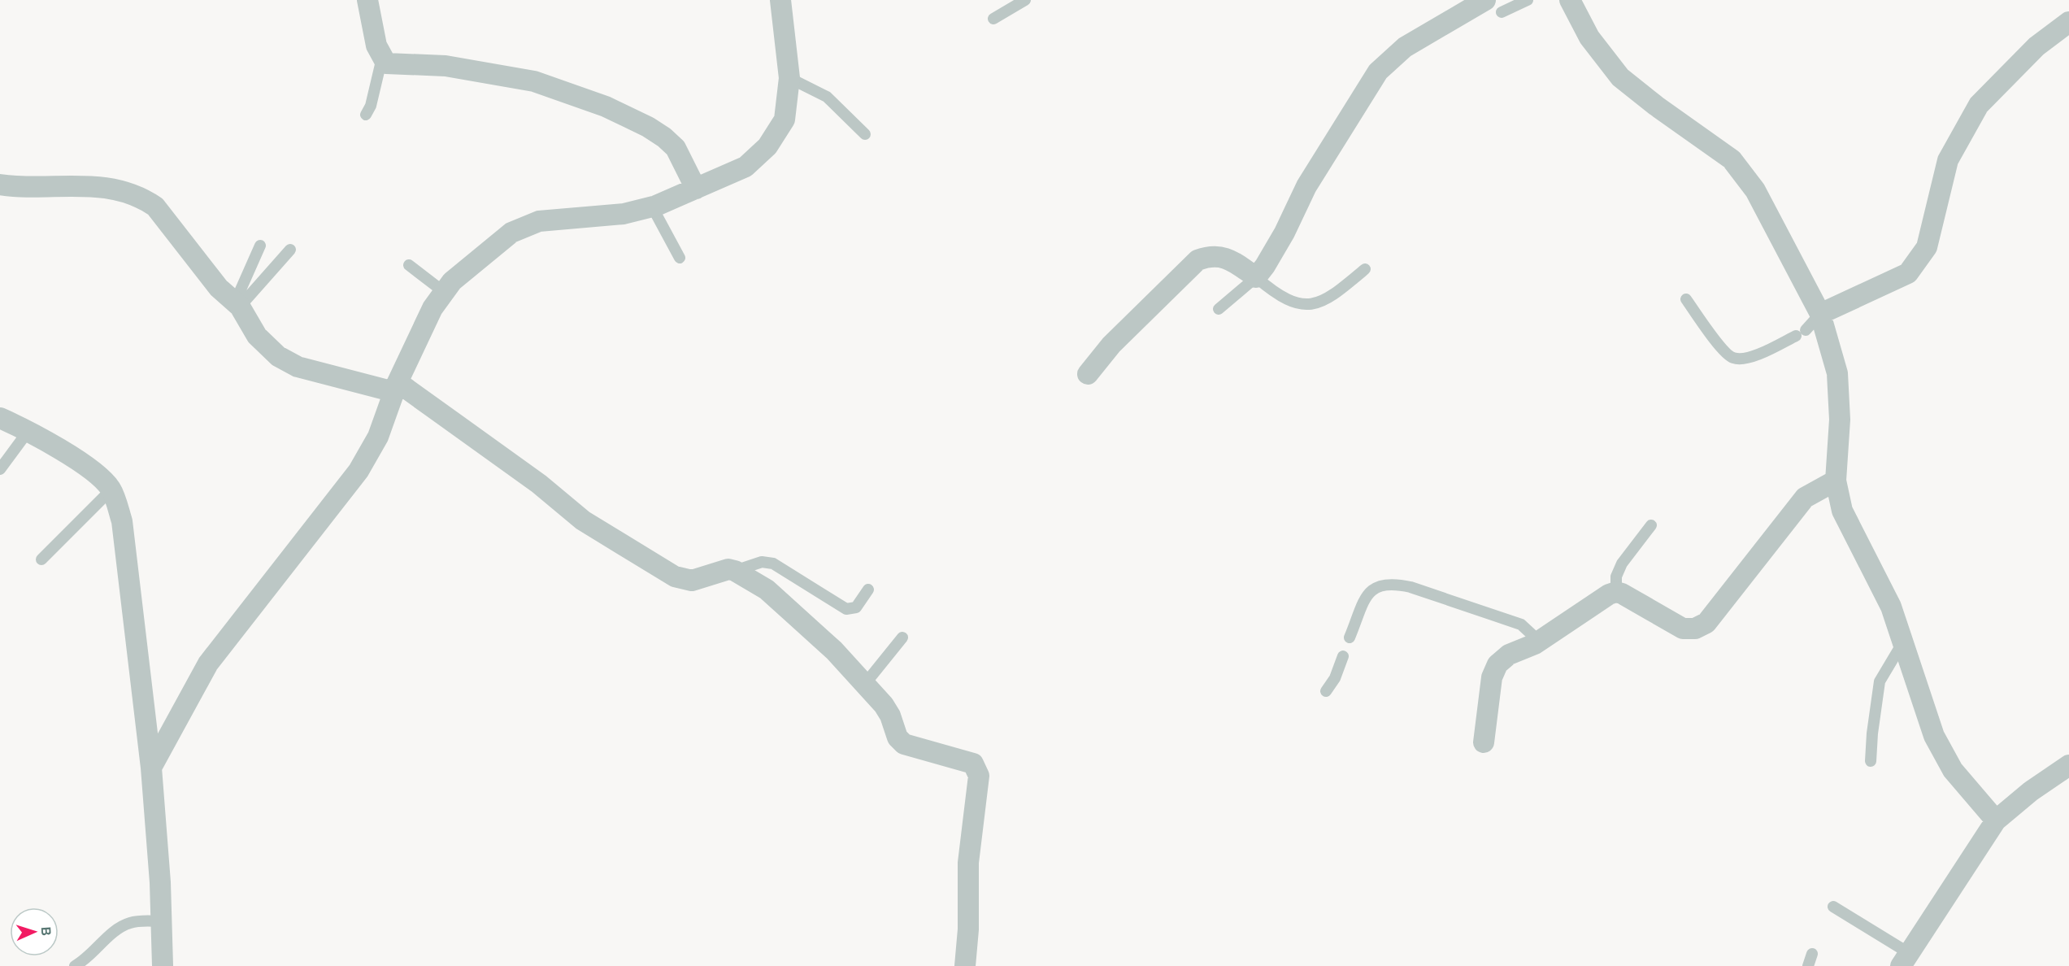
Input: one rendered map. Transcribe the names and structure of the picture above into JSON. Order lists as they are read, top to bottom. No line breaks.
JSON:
{"north":"right"}
